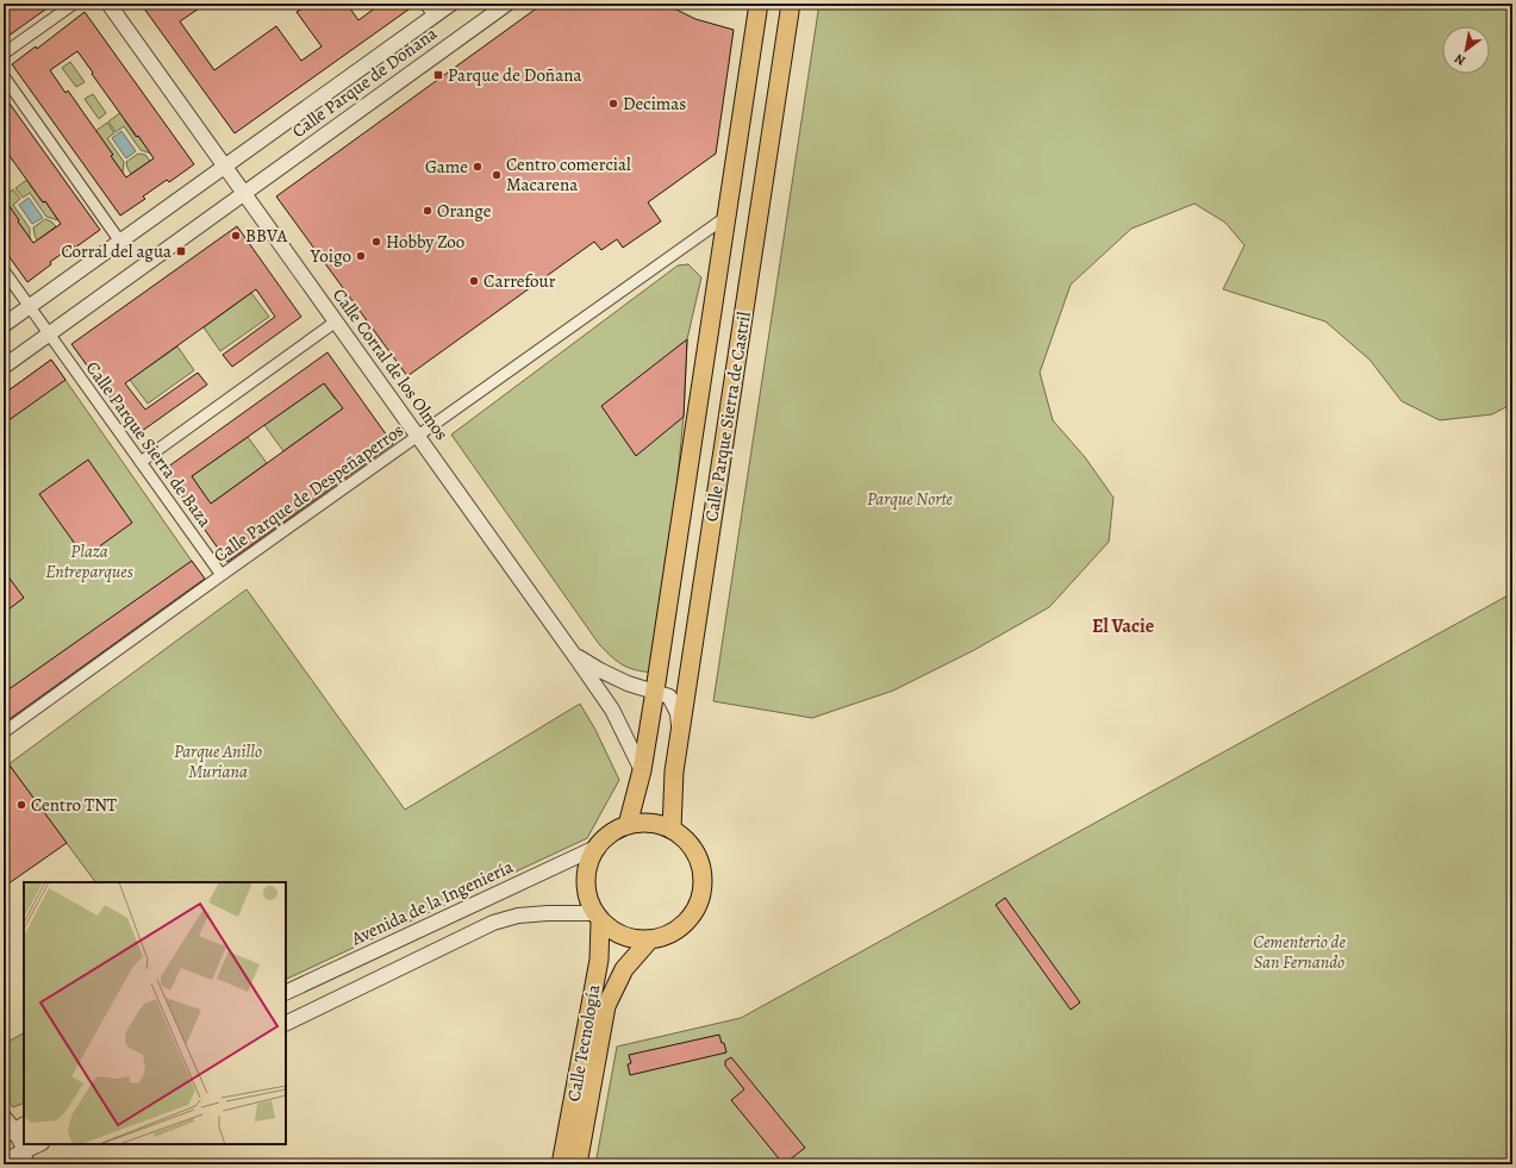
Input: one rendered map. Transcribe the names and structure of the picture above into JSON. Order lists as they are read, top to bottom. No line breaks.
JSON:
{"streets":{"main road":["Calle Parque Sierra de Castril","Calle Tecnología"],"street":["Calle Parque de Doñana","Calle Corral de los Olmos","Calle Parque Sierra de Baza","Calle Parque de Despeñaperros","Avenida de la Ingeniería"]},"crossings":[["Calle Parque de Doñana","Calle Corral de los Olmos"],["Calle Parque de Doñana","Calle Parque Sierra de Baza"],["Calle Corral de los Olmos","Calle Parque Sierra de Castril"],["Calle Corral de los Olmos","Calle Parque de Despeñaperros"],["Calle Parque Sierra de Castril","Calle Parque de Despeñaperros"],["Calle Parque Sierra de Castril","Avenida de la Ingeniería"],["Calle Parque Sierra de Castril","Calle Tecnología"],["Calle Parque Sierra de Baza","Calle Parque de Despeñaperros"],["Avenida de la Ingeniería","Calle Tecnología"]],"districts":["El Vacie"],"parks":["Parque Norte","Plaza Entreparques","Parque Anillo Muriana","Cementerio de San Fernando"],"places":{"transit":["Parque de Doñana","Corral del agua"],"other":["Decimas","Game","Centro comercial Macarena","Orange","BBVA","Hobby Zoo","Yoigo","Carrefour","Centro TNT"]},"north":"bottom left"}
